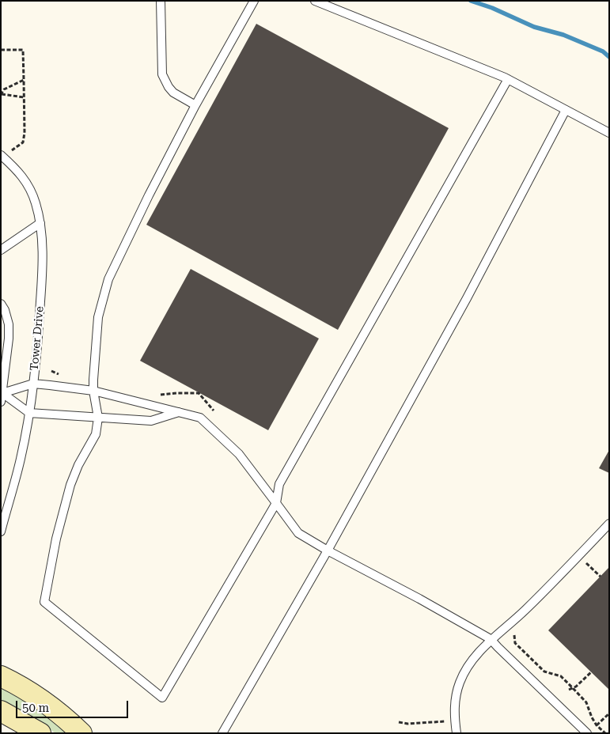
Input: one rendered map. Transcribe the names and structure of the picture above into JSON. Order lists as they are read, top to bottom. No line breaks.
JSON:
{"streets":{"lane":["Tower Drive"]},"scale_bar":"50 m"}
